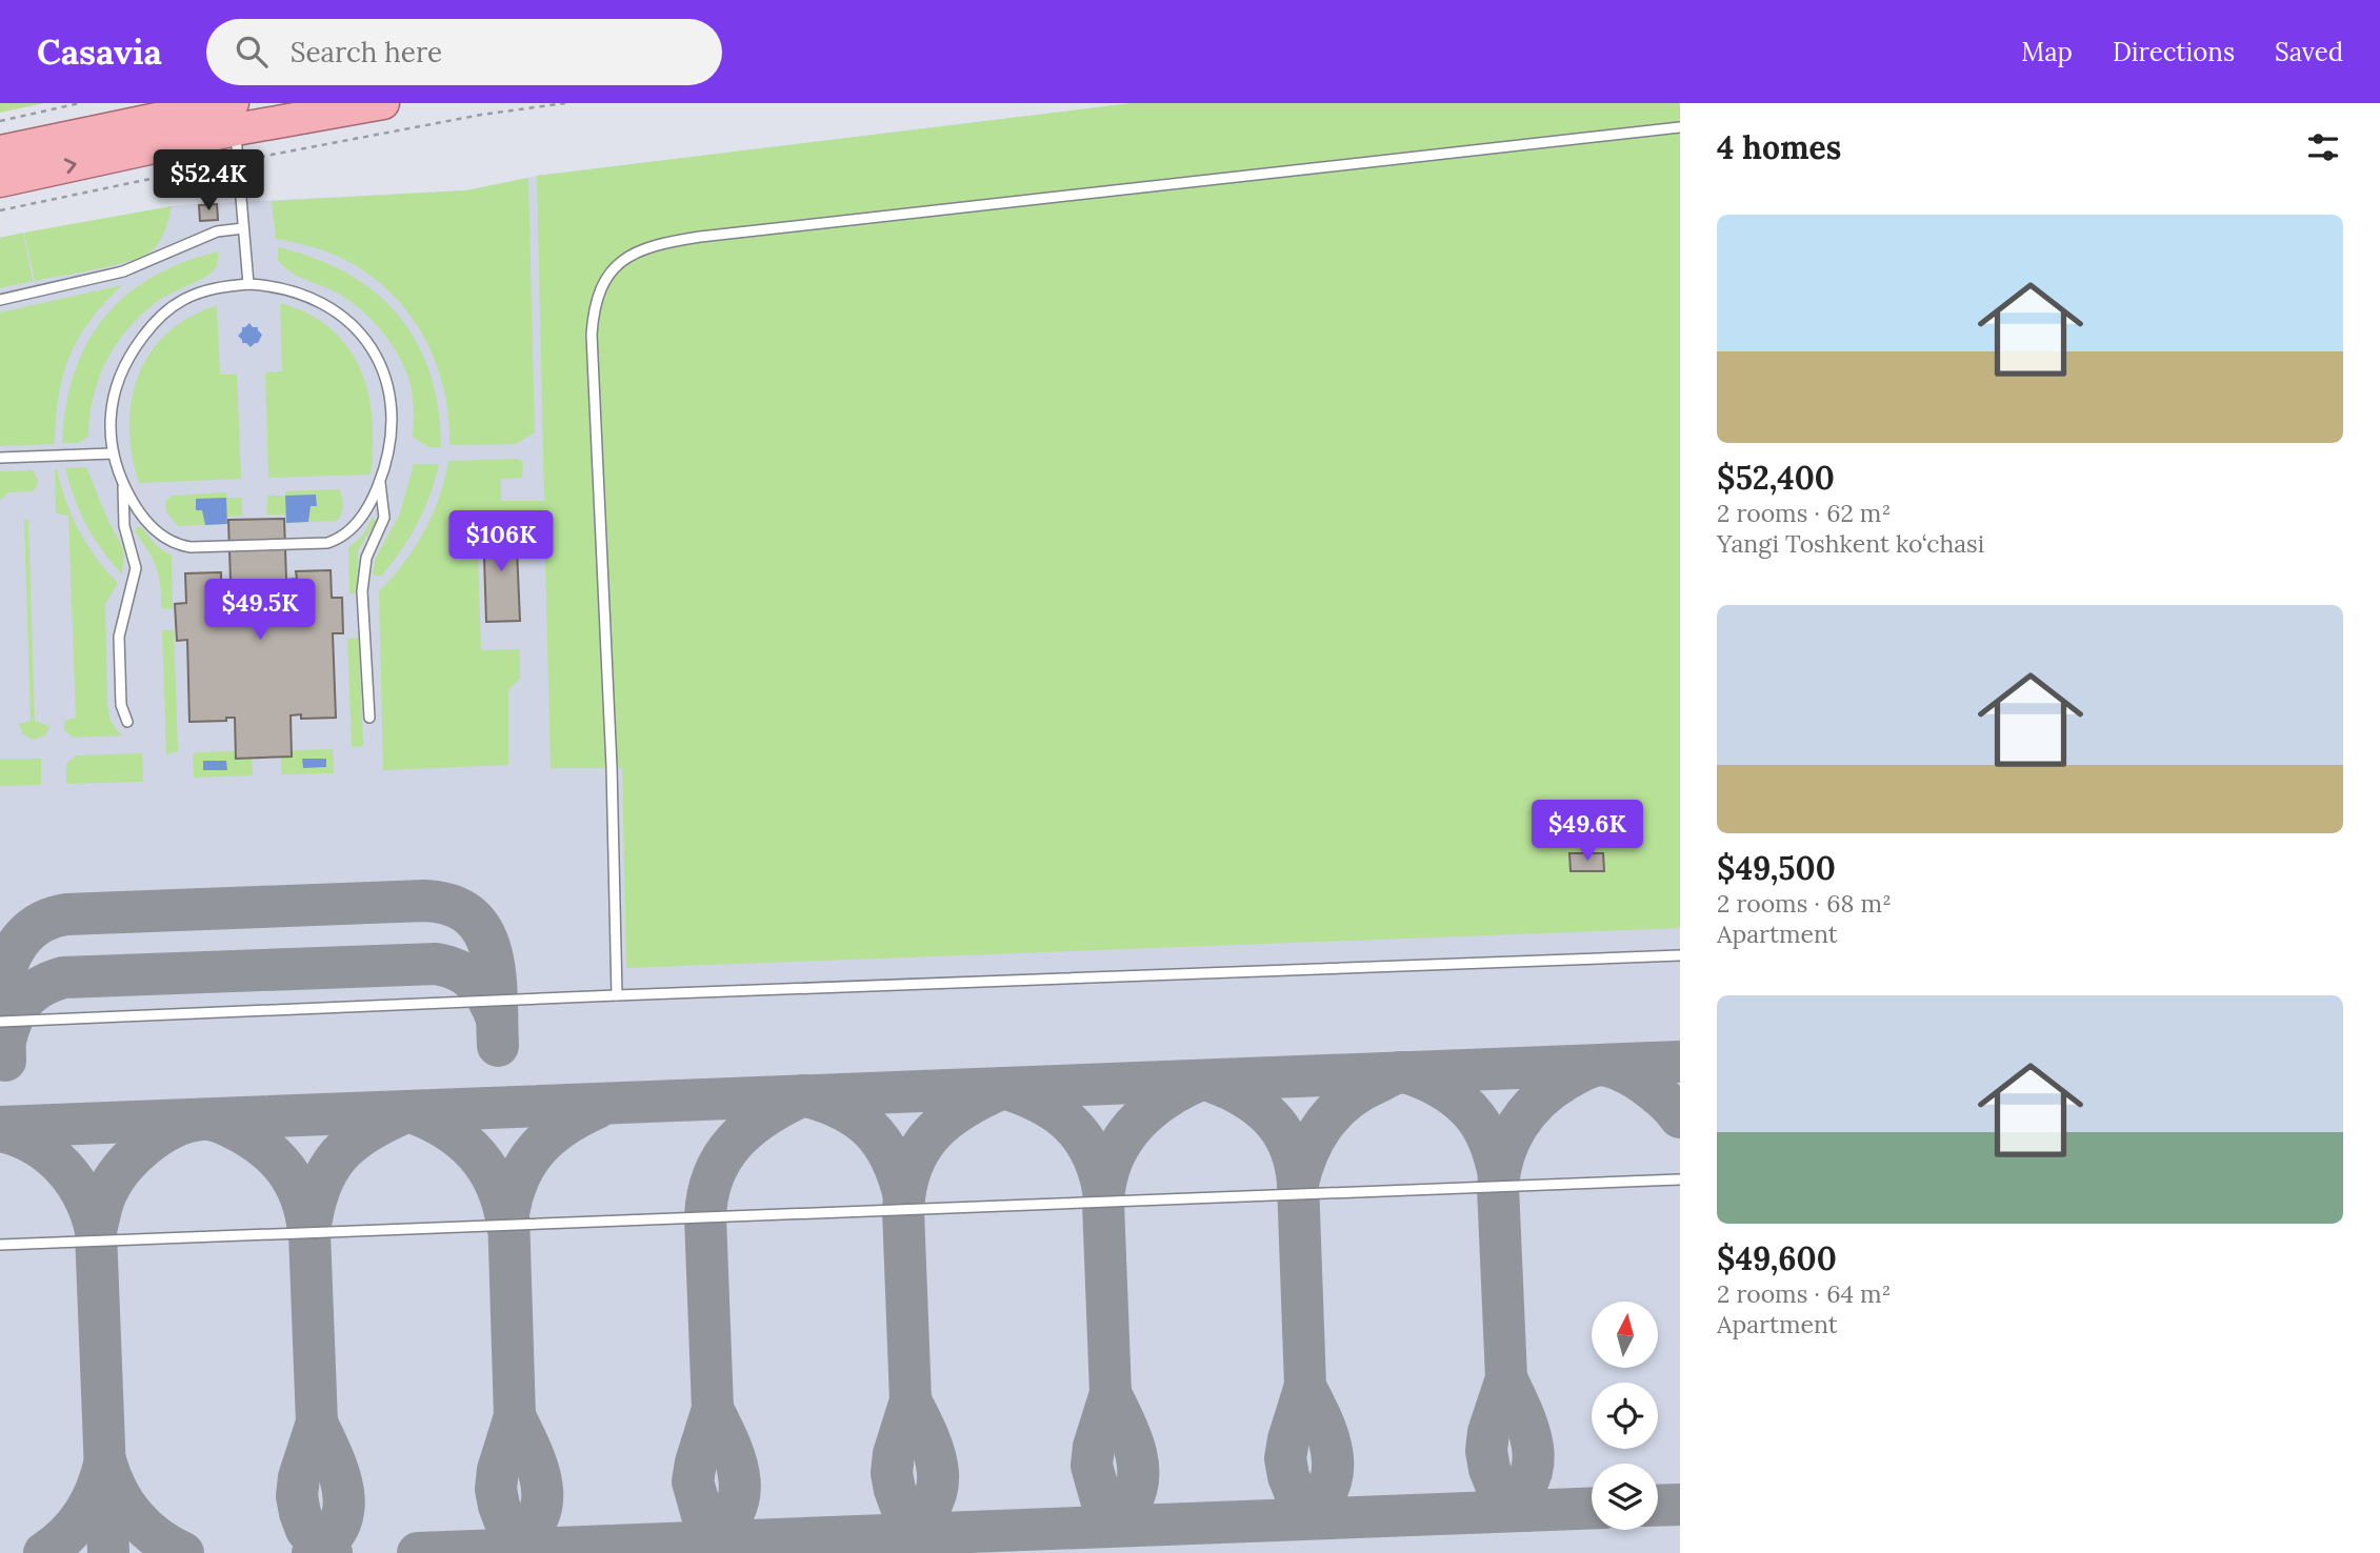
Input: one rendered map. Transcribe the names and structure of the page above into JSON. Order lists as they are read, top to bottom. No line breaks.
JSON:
{"north":"top","page":{"header":"Casavia","search":"Search here","nav":["Map","Directions","Saved"],"heading":"4 homes","price":["$52.4K","$106K","$49.5K","$49.6K"],"list":[{"name":"$52,400","note":"2 rooms · 62 m² · Yangi Toshkent ko‘chasi"},{"name":"$49,500","note":"2 rooms · 68 m² · Apartment"},{"name":"$49,600","note":"2 rooms · 64 m² · Apartment"}]}}
